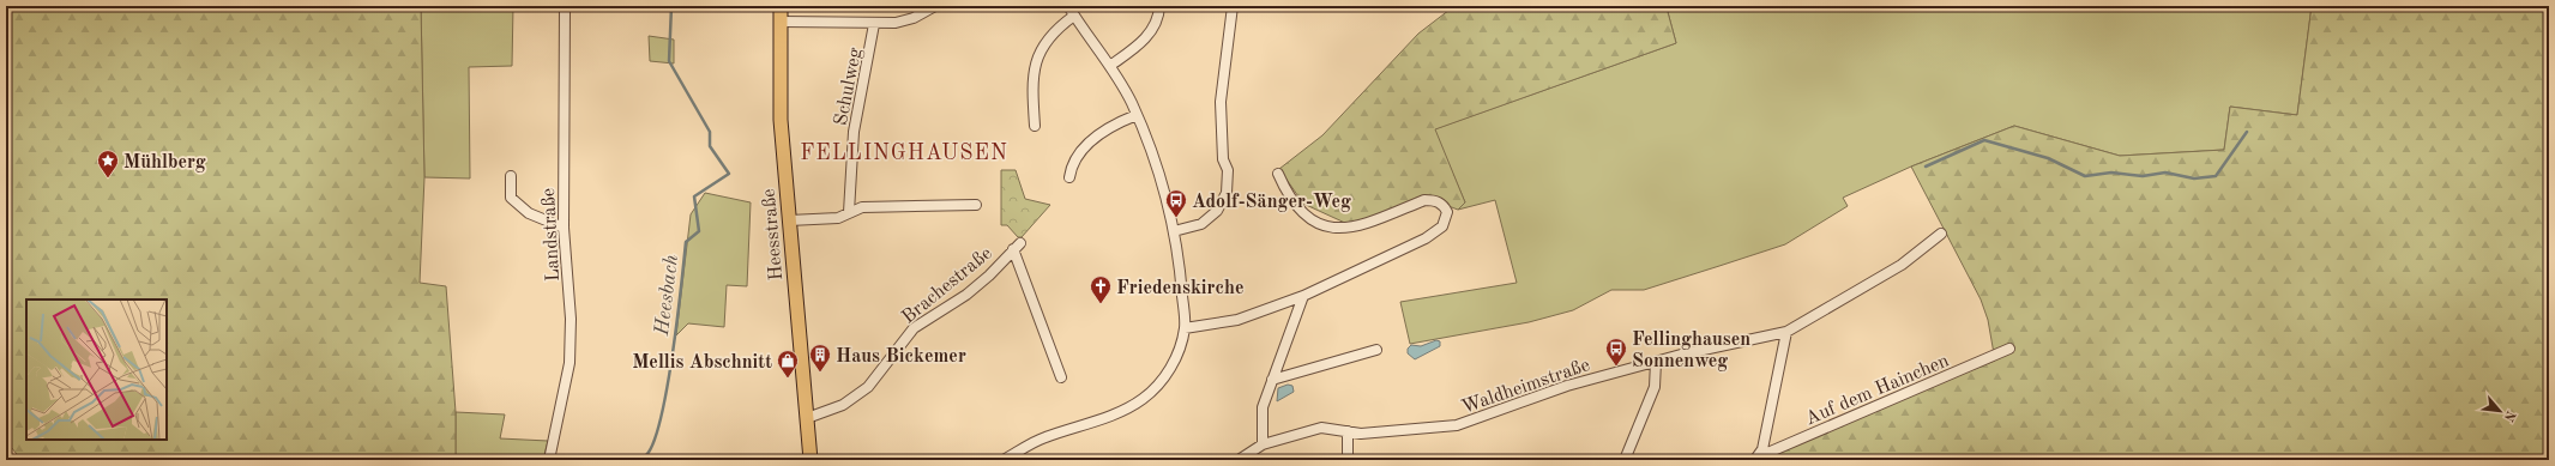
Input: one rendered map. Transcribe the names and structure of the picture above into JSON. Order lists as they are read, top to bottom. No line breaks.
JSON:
{"streets":{"main road":["Heesstraße"],"street":["Schulweg","Landstraße","Brachestraße","Waldheimstraße","Auf dem Hainchen"]},"crossings":[["Heesstraße","Brachestraße"]],"districts":["FELLINGHAUSEN"],"water":["Heesbach"],"places":{"place":["Mühlberg"],"bus stop":["Adolf-Sänger-Weg","Fellinghausen Sonnenweg"],"church":["Friedenskirche"],"building":["Haus Bickemer"],"shop":["Mellis Abschnitt"]},"north":"bottom right"}
